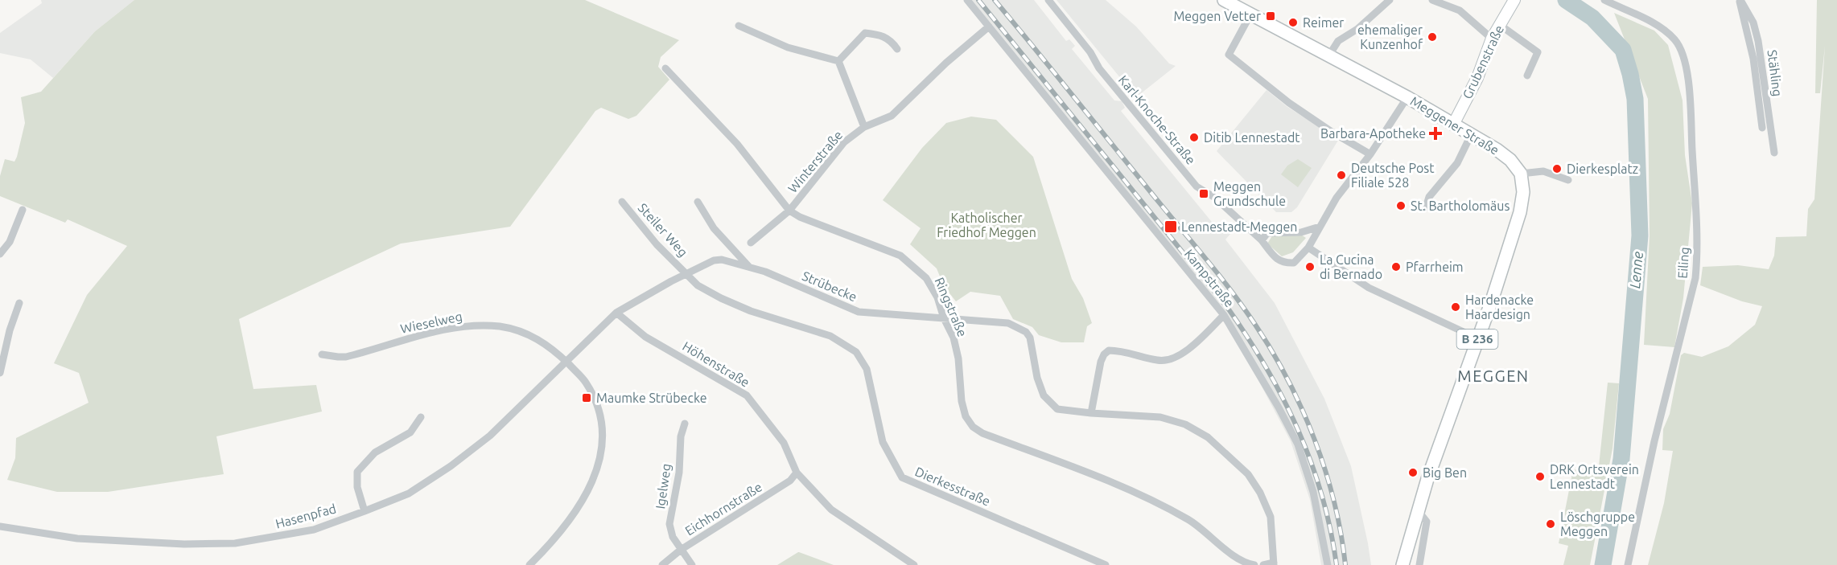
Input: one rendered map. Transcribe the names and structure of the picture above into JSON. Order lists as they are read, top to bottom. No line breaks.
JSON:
{"streets":{"main road":["Grubenstraße","Meggener Straße","B 236"],"street":["Stähling","Karl-Knoche-Straße","Winterstraße","Steiler Weg","Eiling","Kampstraße","Strübecke","Ringstraße","Wieselweg","Höhenstraße","Igelweg","Dierkesstraße","Eichhornstraße","Hasenpfad"]},"crossings":[["Grubenstraße","Meggener Straße"],["Meggener Straße","B 236"],["Winterstraße","Kampstraße"],["Winterstraße","Ringstraße"],["Steiler Weg","Strübecke"],["Steiler Weg","Dierkesstraße"],["Strübecke","Ringstraße"],["Strübecke","Wieselweg"],["Strübecke","Höhenstraße"],["Strübecke","Dierkesstraße"],["Strübecke","Hasenpfad"],["Wieselweg","Hasenpfad"],["Höhenstraße","Eichhornstraße"],["Igelweg","Eichhornstraße"]],"districts":["MEGGEN"],"water":["Lenne"],"parks":["Katholischer Friedhof Meggen"],"places":{"transit":["Meggen Vetter","Meggen Grundschule","Lennestadt-Meggen","Maumke Strübecke"],"other":["Reimer","ehemaliger Kunzenhof","Ditib Lennestadt","Dierkesplatz","Deutsche Post Filiale 528","St. Bartholomäus","La Cucina di Bernado","Pfarrheim","Hardenacke Haardesign","Big Ben","DRK Ortsverein Lennestadt","Löschgruppe Meggen"],"health":["Barbara-Apotheke"]}}
